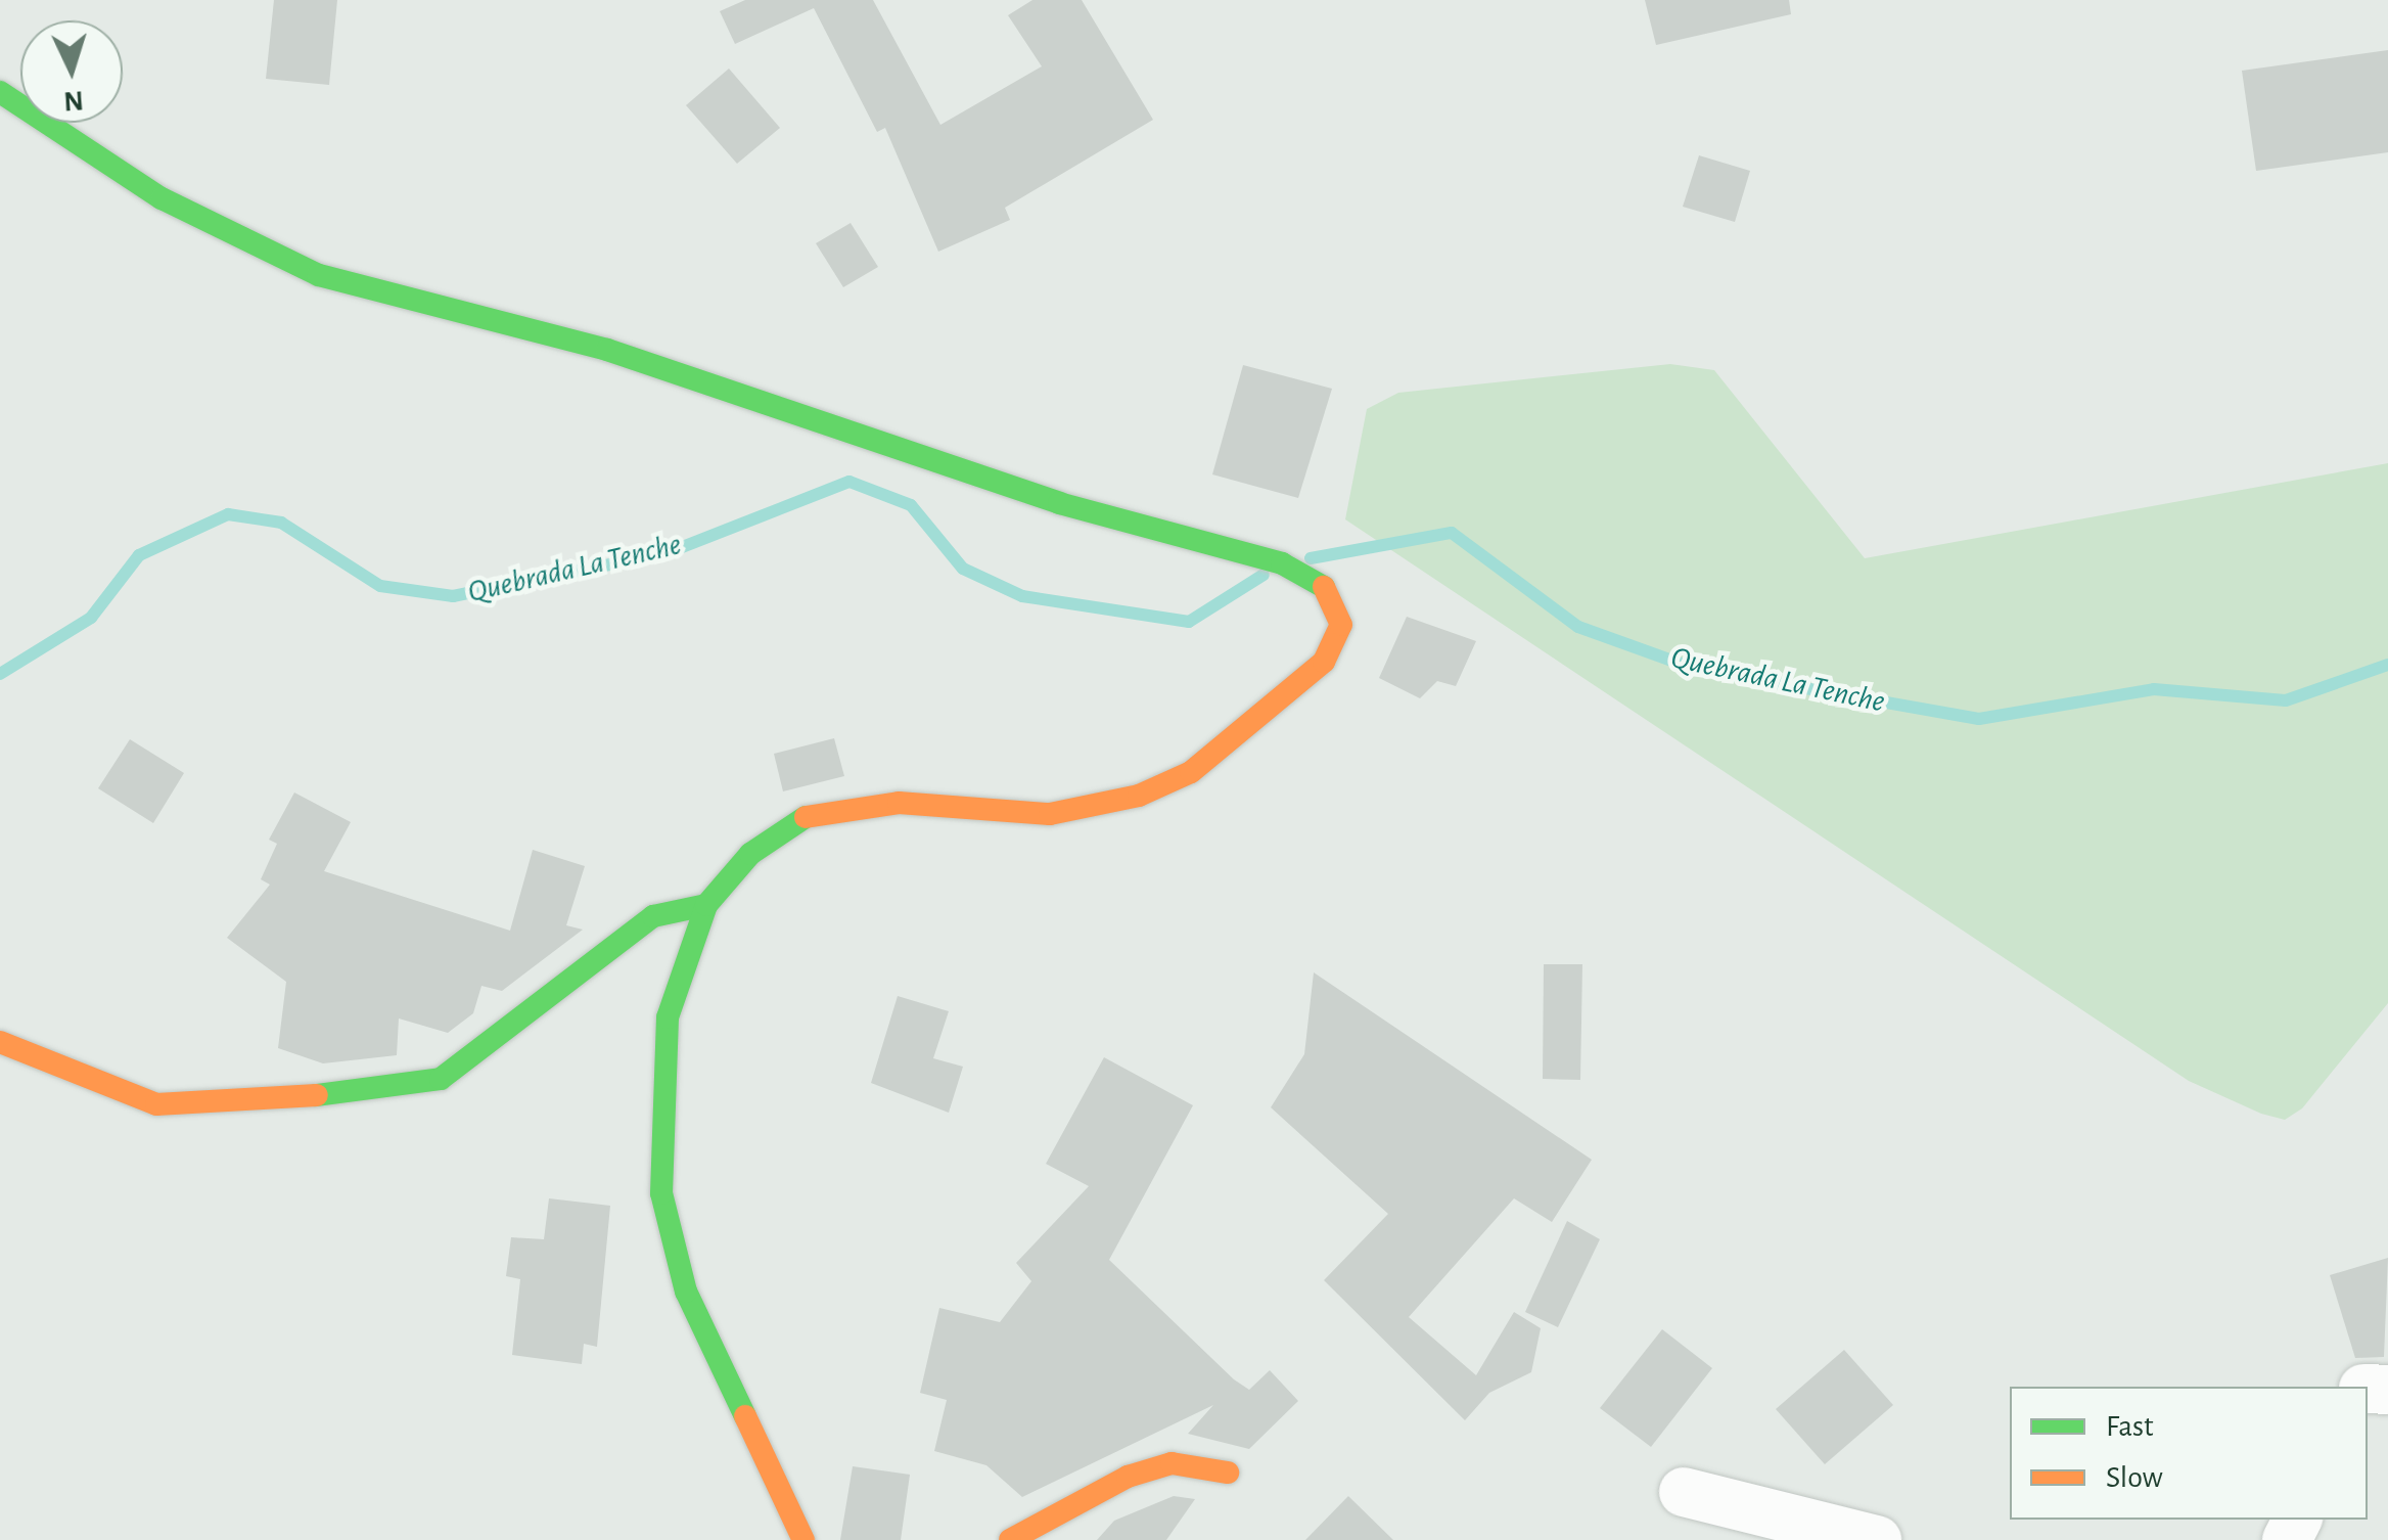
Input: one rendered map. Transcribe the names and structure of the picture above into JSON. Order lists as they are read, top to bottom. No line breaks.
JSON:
{"water":["Quebrada La Tenche"],"legend":["Fast","Slow"],"north":"bottom"}
